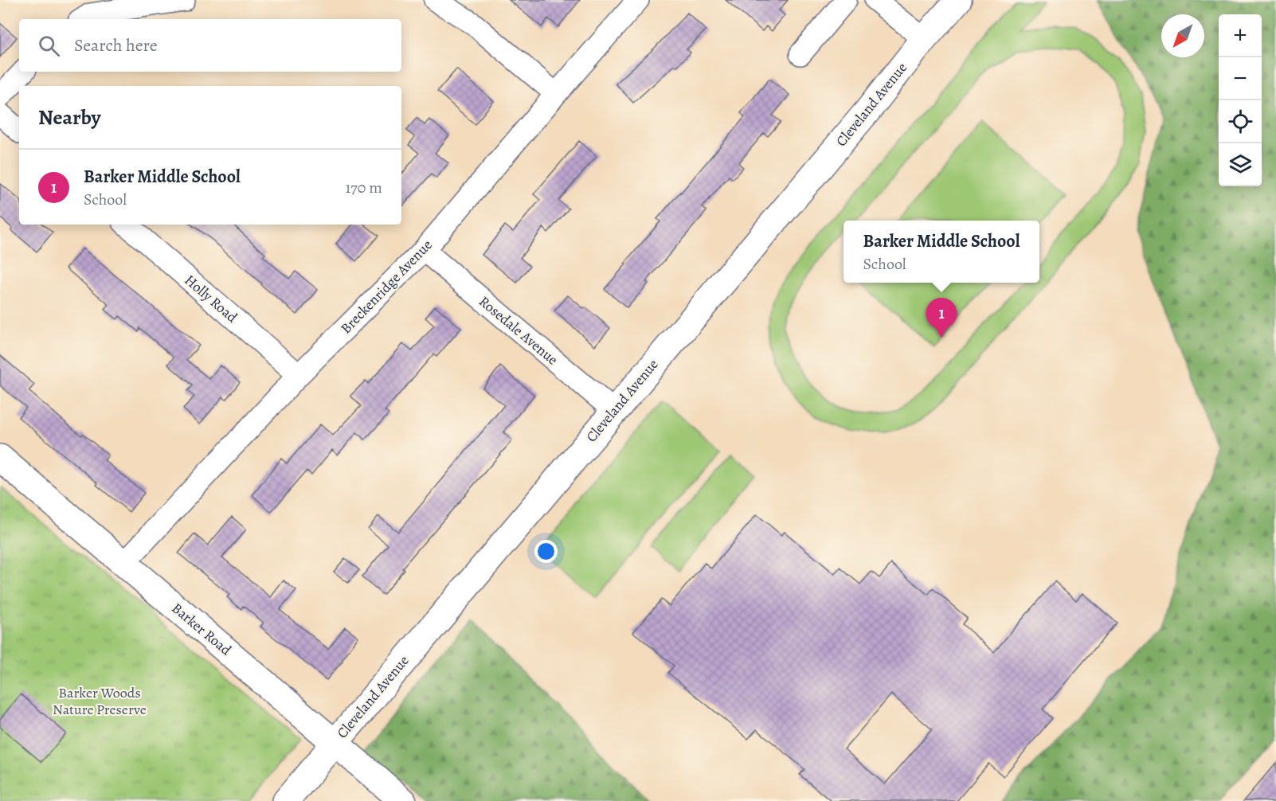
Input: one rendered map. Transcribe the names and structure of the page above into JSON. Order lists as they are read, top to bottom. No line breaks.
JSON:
{"streets":{"street":["Cleveland Avenue","Breckenridge Avenue","Holly Road","Rosedale Avenue","Barker Road"]},"crossings":[["Cleveland Avenue","Rosedale Avenue"],["Cleveland Avenue","Barker Road"],["Breckenridge Avenue","Holly Road"],["Breckenridge Avenue","Rosedale Avenue"],["Breckenridge Avenue","Barker Road"]],"parks":["Barker Woods Nature Preserve"],"north":"bottom left","page":{"map_buttons":["+","−"],"search":"Search here","heading":"Nearby","list":[{"mark":"1","name":"Barker Middle School","note":"School","value":"170 m"}],"popup":["Barker Middle School","School"],"pins":"1"}}
